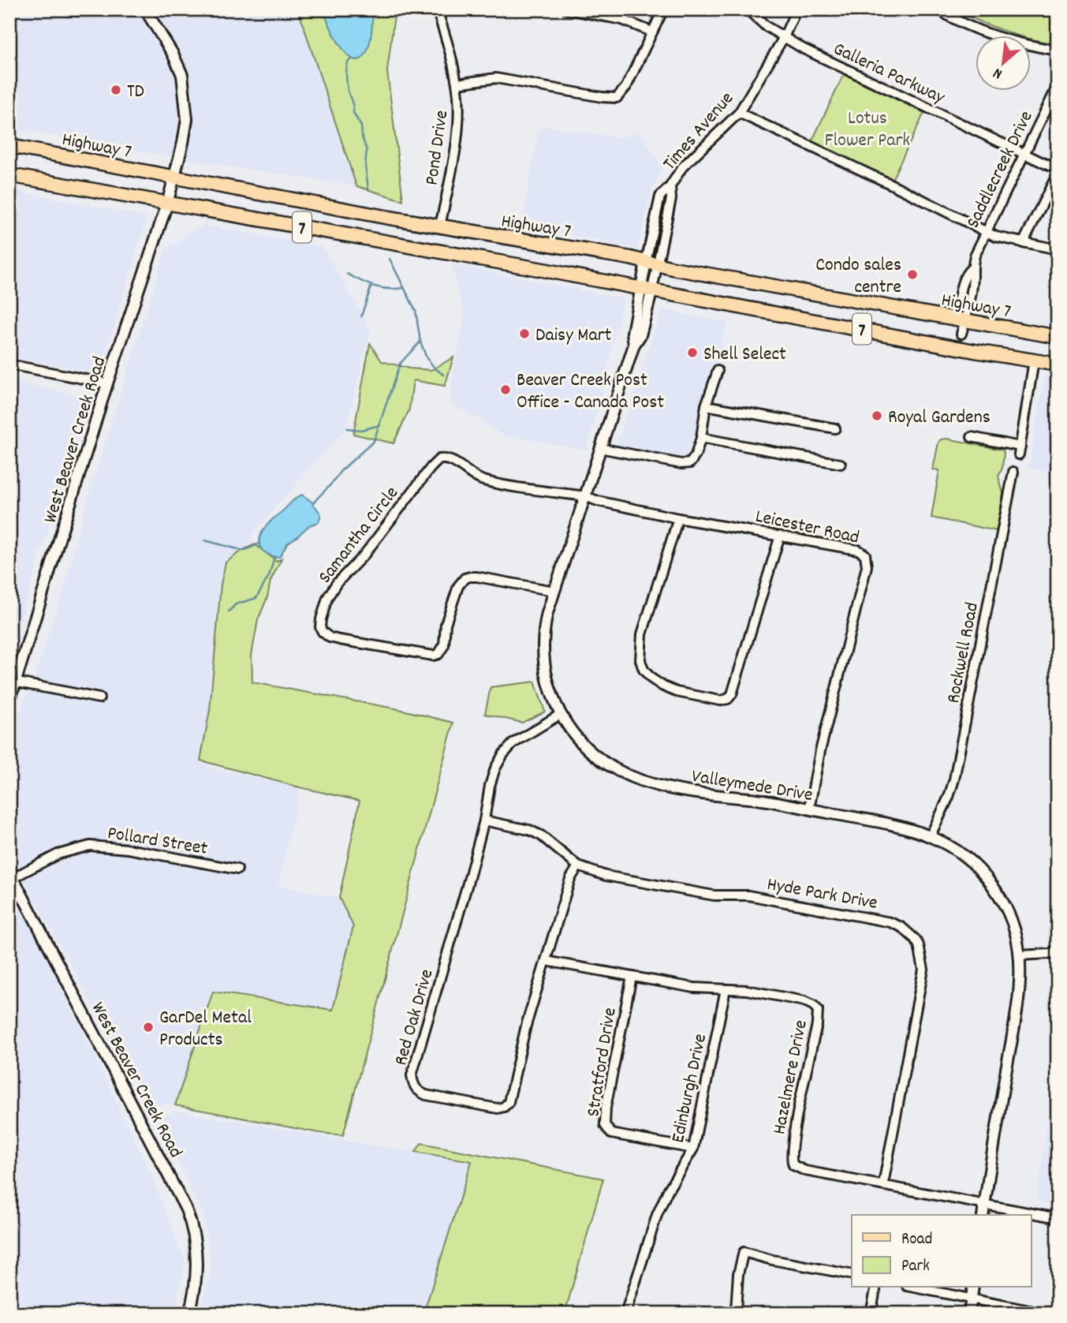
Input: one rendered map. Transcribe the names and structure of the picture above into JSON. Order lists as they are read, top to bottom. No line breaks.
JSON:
{"streets":{"main road":["Highway 7","7"],"street":["Galleria Parkway","Times Avenue","Pond Drive","Saddlecreek Drive","West Beaver Creek Road","Leicester Road","Samantha Circle","Rockwell Road","Valleymede Drive","Pollard Street","Hyde Park Drive","Red Oak Drive","Stratford Drive","Hazelmere Drive","Edinburgh Drive"]},"crossings":[["Galleria Parkway","Times Avenue"],["Galleria Parkway","Saddlecreek Drive"],["Times Avenue","Highway 7"],["Times Avenue","Valleymede Drive"],["Highway 7","Pond Drive"],["Highway 7","Saddlecreek Drive"],["Highway 7","West Beaver Creek Road"],["Highway 7","Valleymede Drive"],["7","West Beaver Creek Road"],["7","Valleymede Drive"],["West Beaver Creek Road","Pollard Street"],["Leicester Road","Samantha Circle"],["Leicester Road","Valleymede Drive"],["Samantha Circle","Valleymede Drive"],["Rockwell Road","Valleymede Drive"],["Valleymede Drive","Red Oak Drive"],["Valleymede Drive","Hazelmere Drive"],["Hyde Park Drive","Red Oak Drive"],["Hyde Park Drive","Hazelmere Drive"],["Red Oak Drive","Hazelmere Drive"],["Stratford Drive","Hazelmere Drive"],["Stratford Drive","Edinburgh Drive"],["Hazelmere Drive","Edinburgh Drive"]],"parks":["Lotus Flower Park"],"places":["TD","Condo sales centre","Daisy Mart","Shell Select","Beaver Creek Post Office - Canada Post","Royal Gardens","GarDel Metal Products"],"legend":["Road","Park"],"north":"bottom left"}
